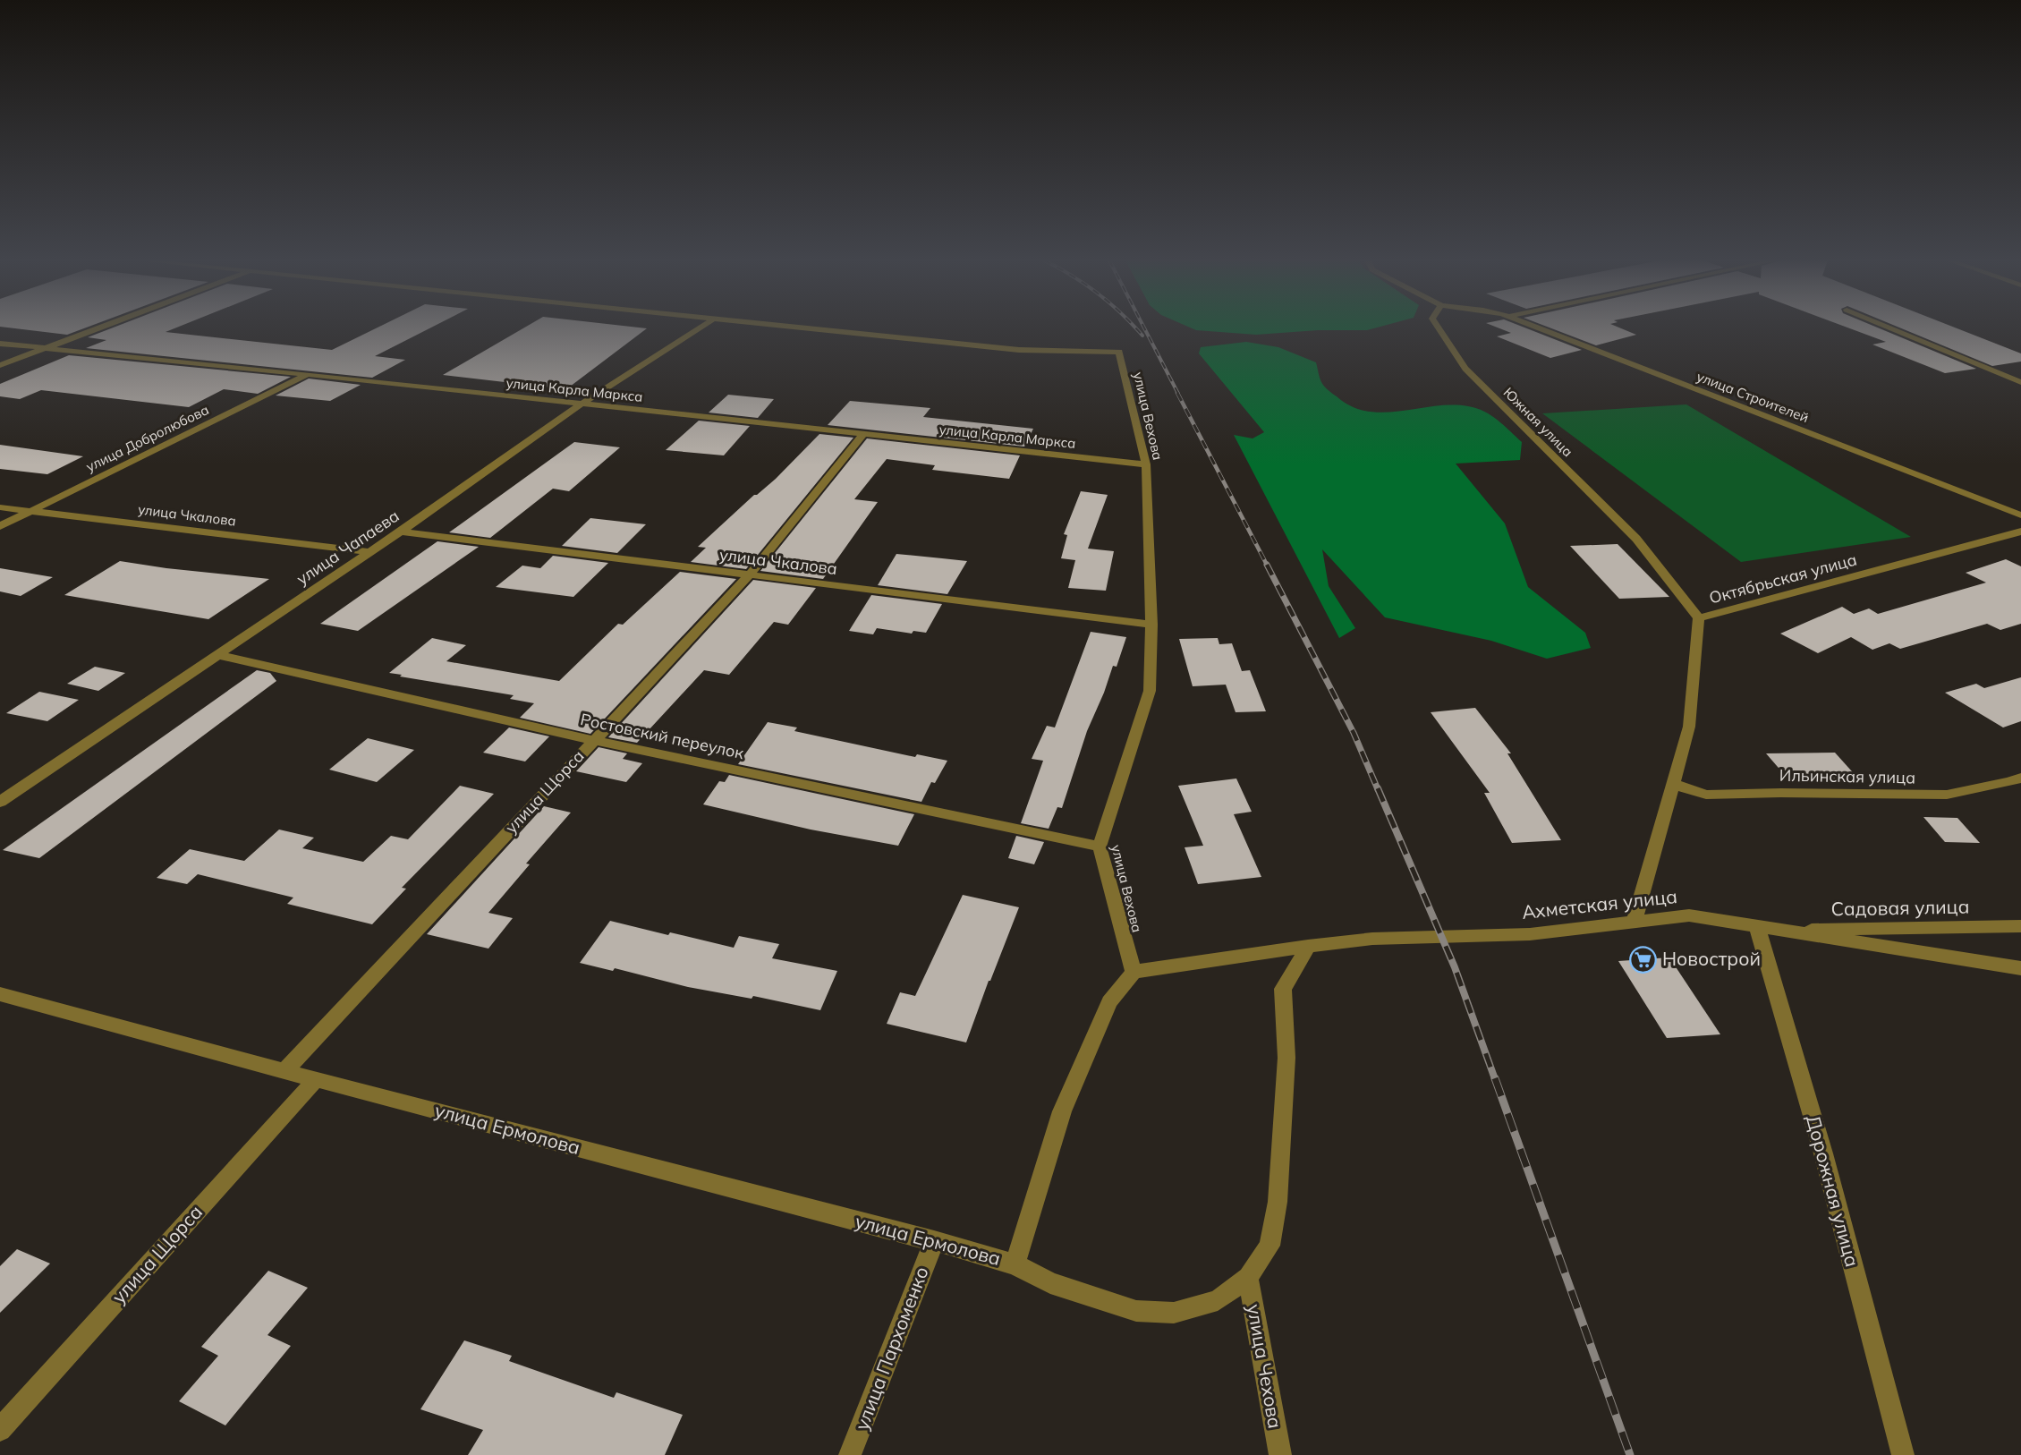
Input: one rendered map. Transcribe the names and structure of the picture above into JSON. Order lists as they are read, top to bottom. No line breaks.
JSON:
{"streets":{"street":["улица Карла Маркса","улица Строителей","улица Вехова","Южная улица","улица Добролюбова","улица Чкалова","улица Чапаева","Октябрьская улица","Ростовский переулок","Ильинская улица","улица Щорса","Ахметская улица","Садовая улица","улица Ермолова","Дорожная улица","улица Пархоменко","улица Чехова"]},"crossings":[["улица Карла Маркса","улица Вехова"],["улица Карла Маркса","улица Добролюбова"],["улица Карла Маркса","улица Чапаева"],["улица Карла Маркса","улица Щорса"],["улица Вехова","улица Чкалова"],["улица Вехова","Ростовский переулок"],["улица Вехова","Ахметская улица"],["Южная улица","Октябрьская улица"],["улица Добролюбова","улица Чкалова"],["улица Чкалова","улица Чапаева"],["улица Чкалова","улица Щорса"],["улица Чапаева","Ростовский переулок"],["Октябрьская улица","Ильинская улица"],["Октябрьская улица","Ахметская улица"],["Ростовский переулок","улица Щорса"],["улица Щорса","улица Ермолова"],["Ахметская улица","Садовая улица"],["Ахметская улица","улица Ермолова"],["Ахметская улица","Дорожная улица"],["улица Ермолова","улица Пархоменко"],["улица Ермолова","улица Чехова"]],"places":{"supermarket":["Новострой"]}}
